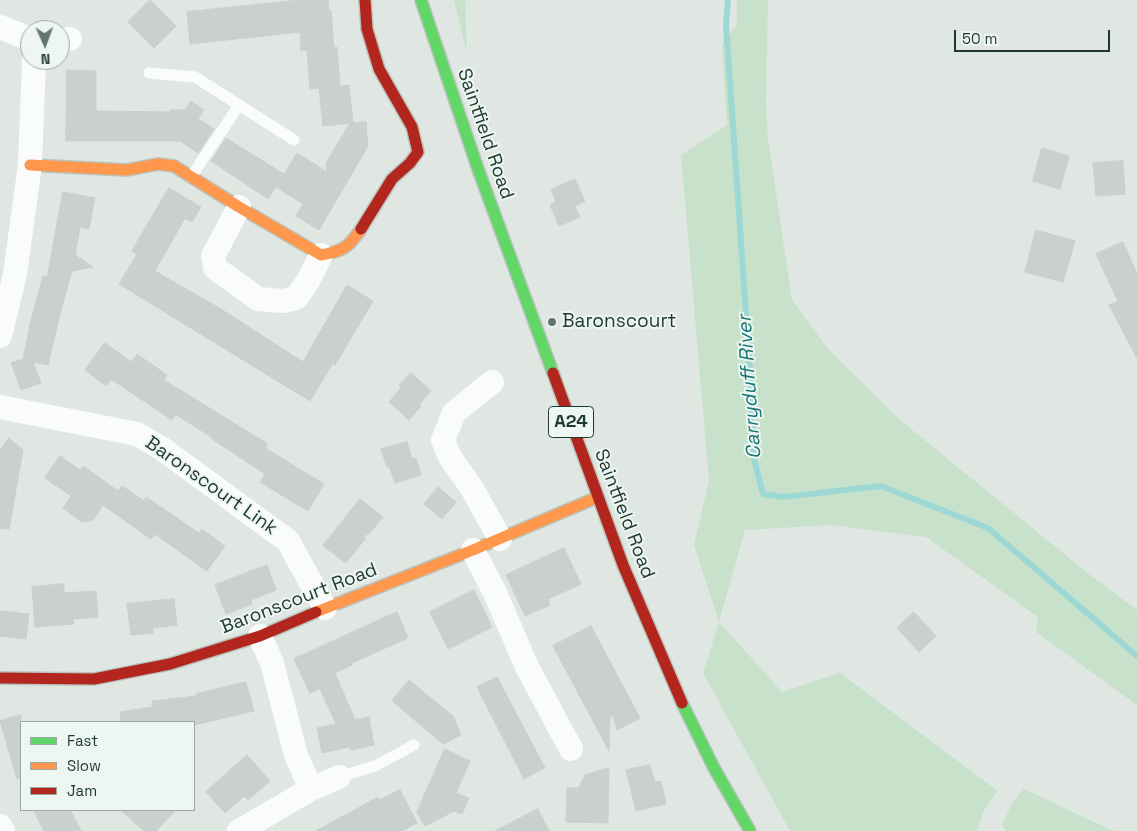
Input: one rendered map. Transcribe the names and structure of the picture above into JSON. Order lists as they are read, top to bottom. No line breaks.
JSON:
{"streets":{"main road":["Saintfield Road","A24","Baronscourt Road"],"street":["Baronscourt Link"]},"crossings":[["Saintfield Road","Baronscourt Road"],["Baronscourt Link","Baronscourt Road"]],"water":["Carryduff River"],"places":["Baronscourt"],"legend":["Fast","Slow","Jam"],"scale_bar":"50 m","north":"bottom"}
